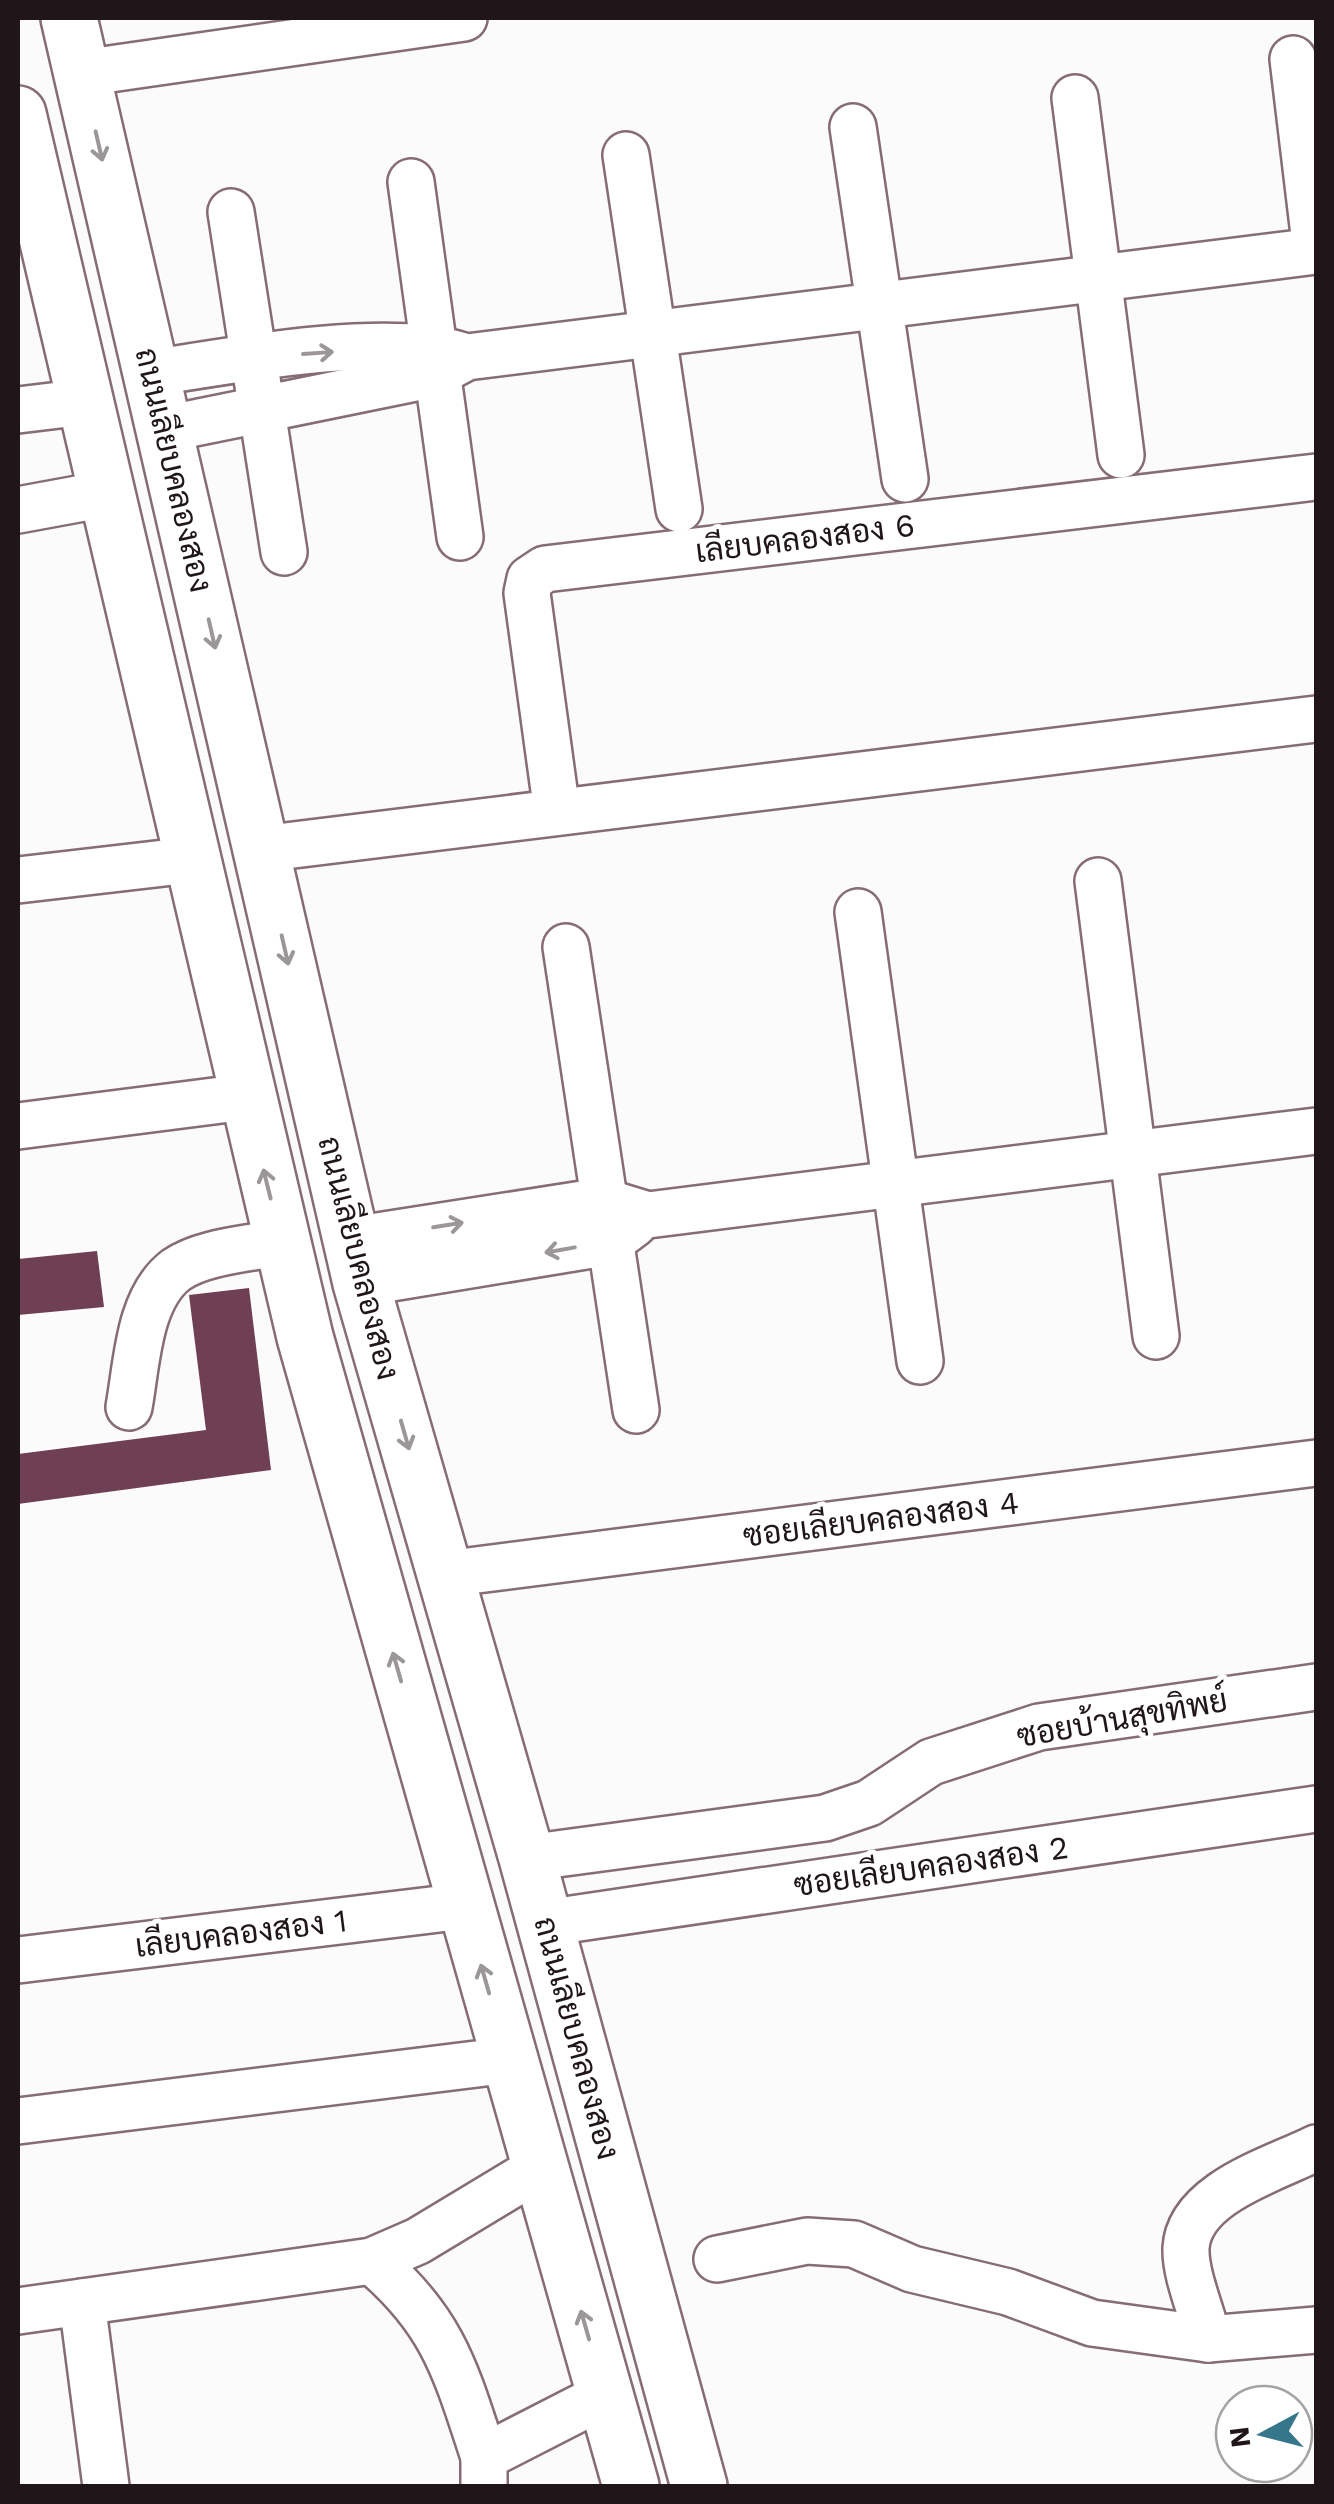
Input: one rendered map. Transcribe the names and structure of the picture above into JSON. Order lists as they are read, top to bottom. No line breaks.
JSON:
{"streets":{"main road":["ถนนเลียบคลองสอง"],"street":["เลียบคลองสอง 6","ซอยเลียบคลองสอง 4","ซอยบ้านสุขทิพย์","ซอยเลียบคลองสอง 2","เลียบคลองสอง 1"]},"crossings":[["ถนนเลียบคลองสอง","ซอยเลียบคลองสอง 4"],["ถนนเลียบคลองสอง","ซอยบ้านสุขทิพย์"],["ถนนเลียบคลองสอง","ซอยเลียบคลองสอง 2"]],"north":"left"}
